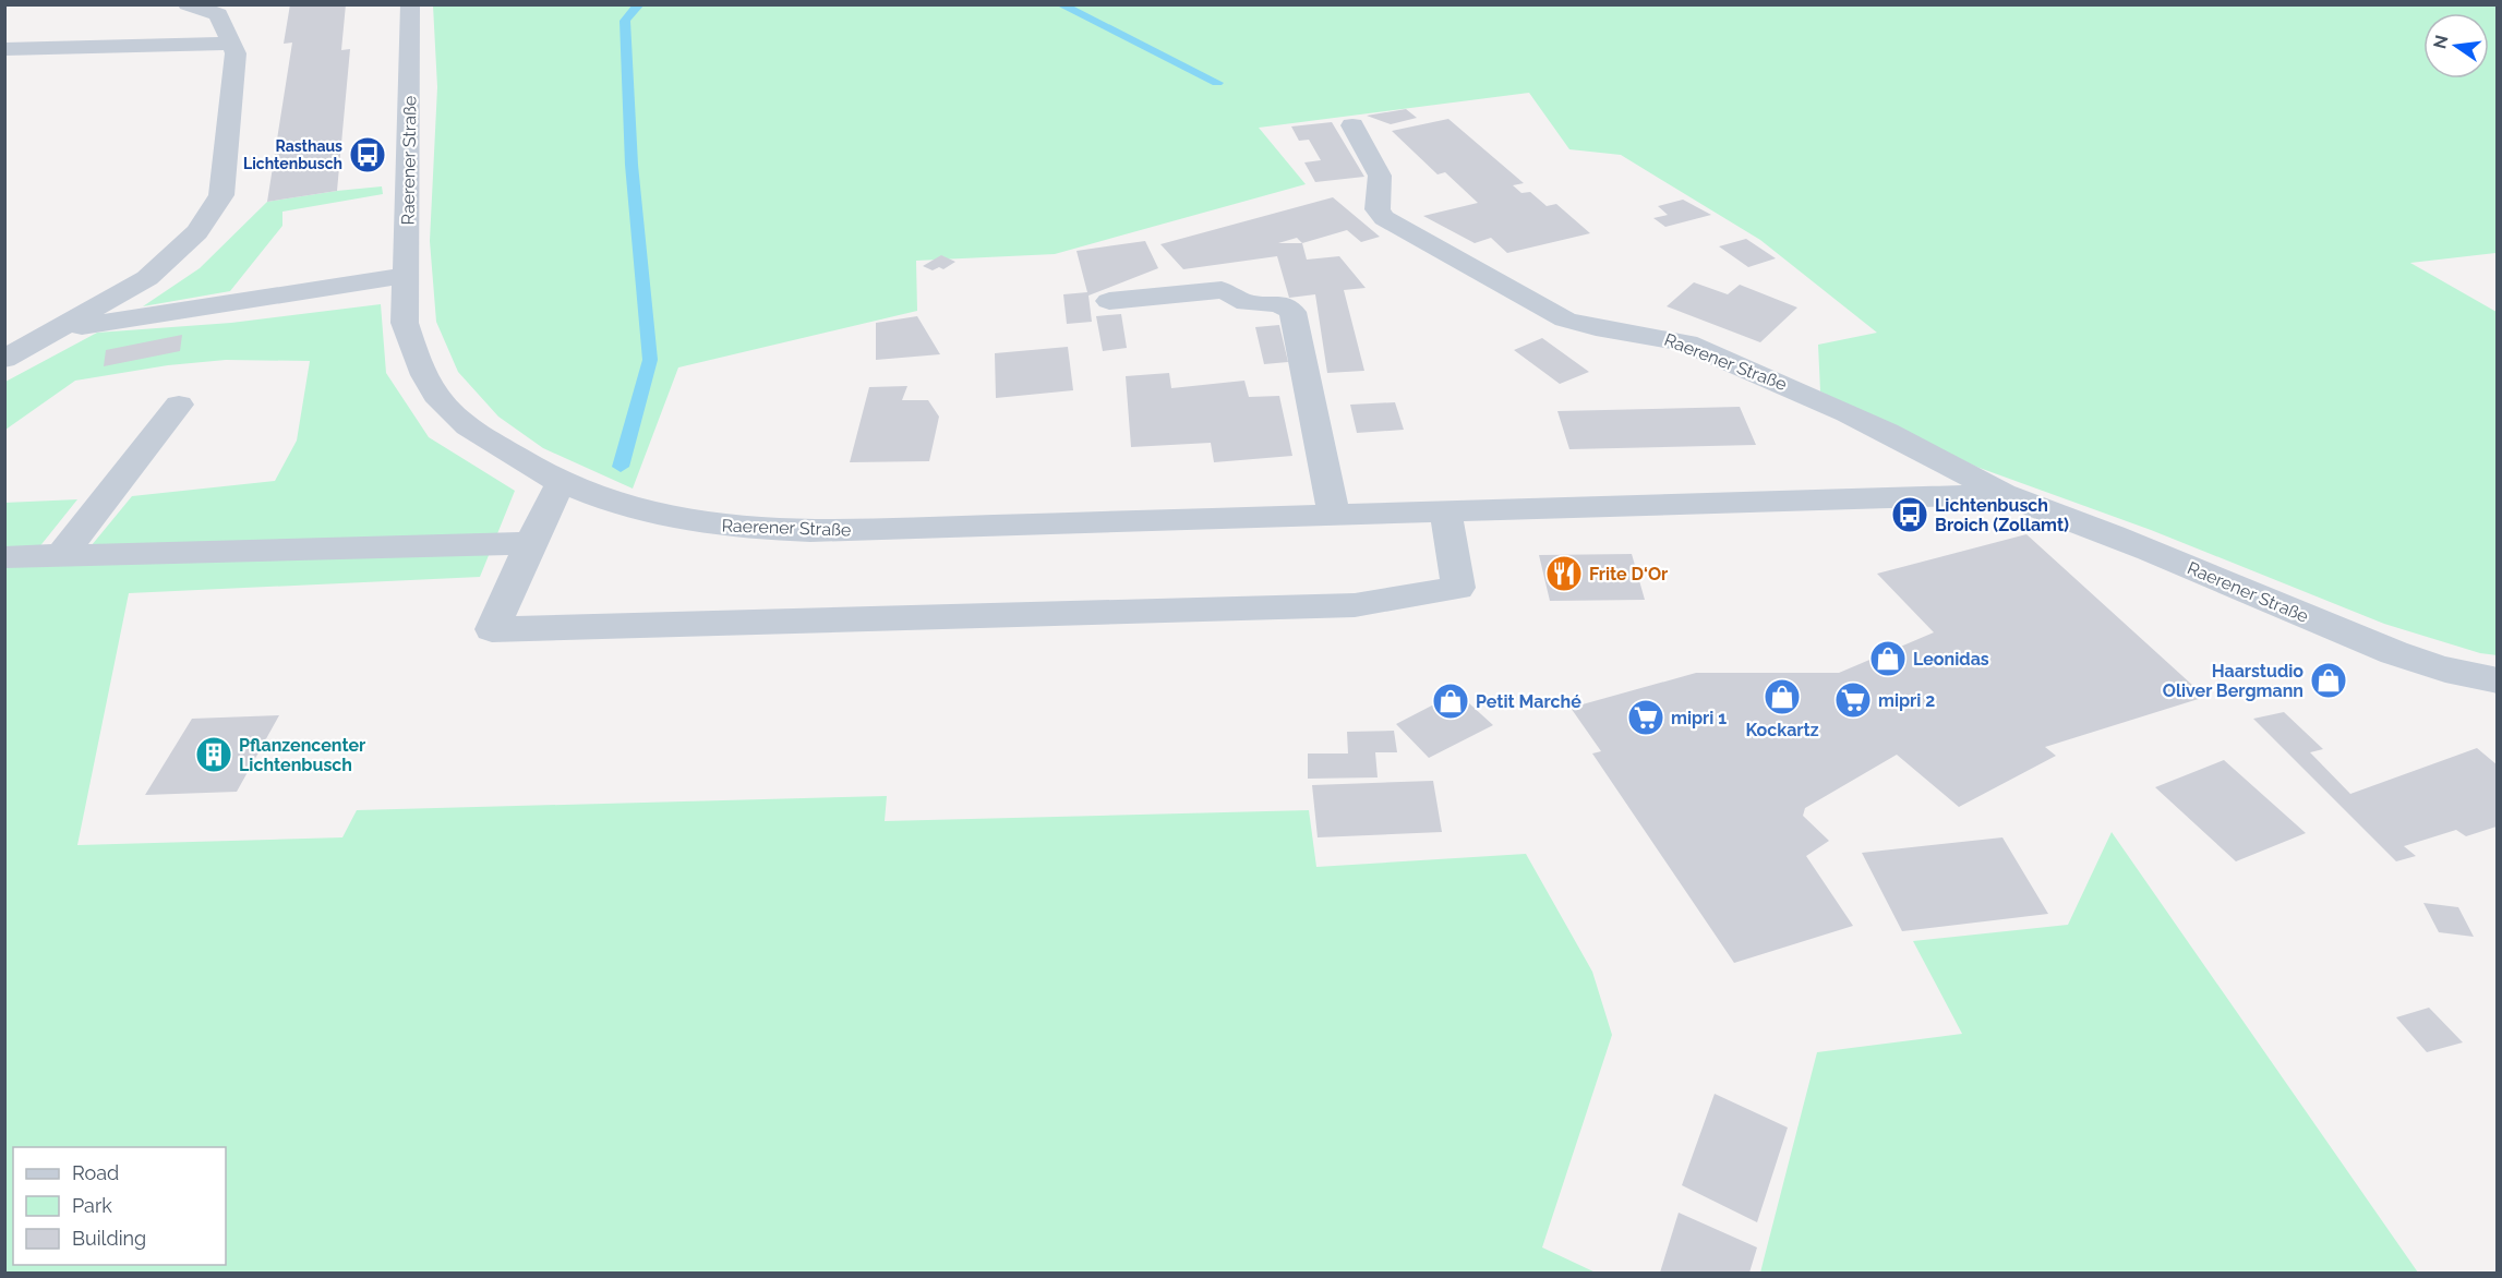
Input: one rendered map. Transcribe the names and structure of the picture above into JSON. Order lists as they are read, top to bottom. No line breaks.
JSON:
{"streets":{"street":["Raerener Straße"]},"places":{"bus stop":["Rasthaus Lichtenbusch","Lichtenbusch Broich (Zollamt)"],"restaurant":["Frite D‘Or"],"shop":["Leonidas","Haarstudio Oliver Bergmann","Kockartz","Petit Marché"],"supermarket":["mipri 2","mipri 1"],"building":["Pflanzencenter Lichtenbusch"]},"legend":["Road","Park","Building"],"north":"left"}
